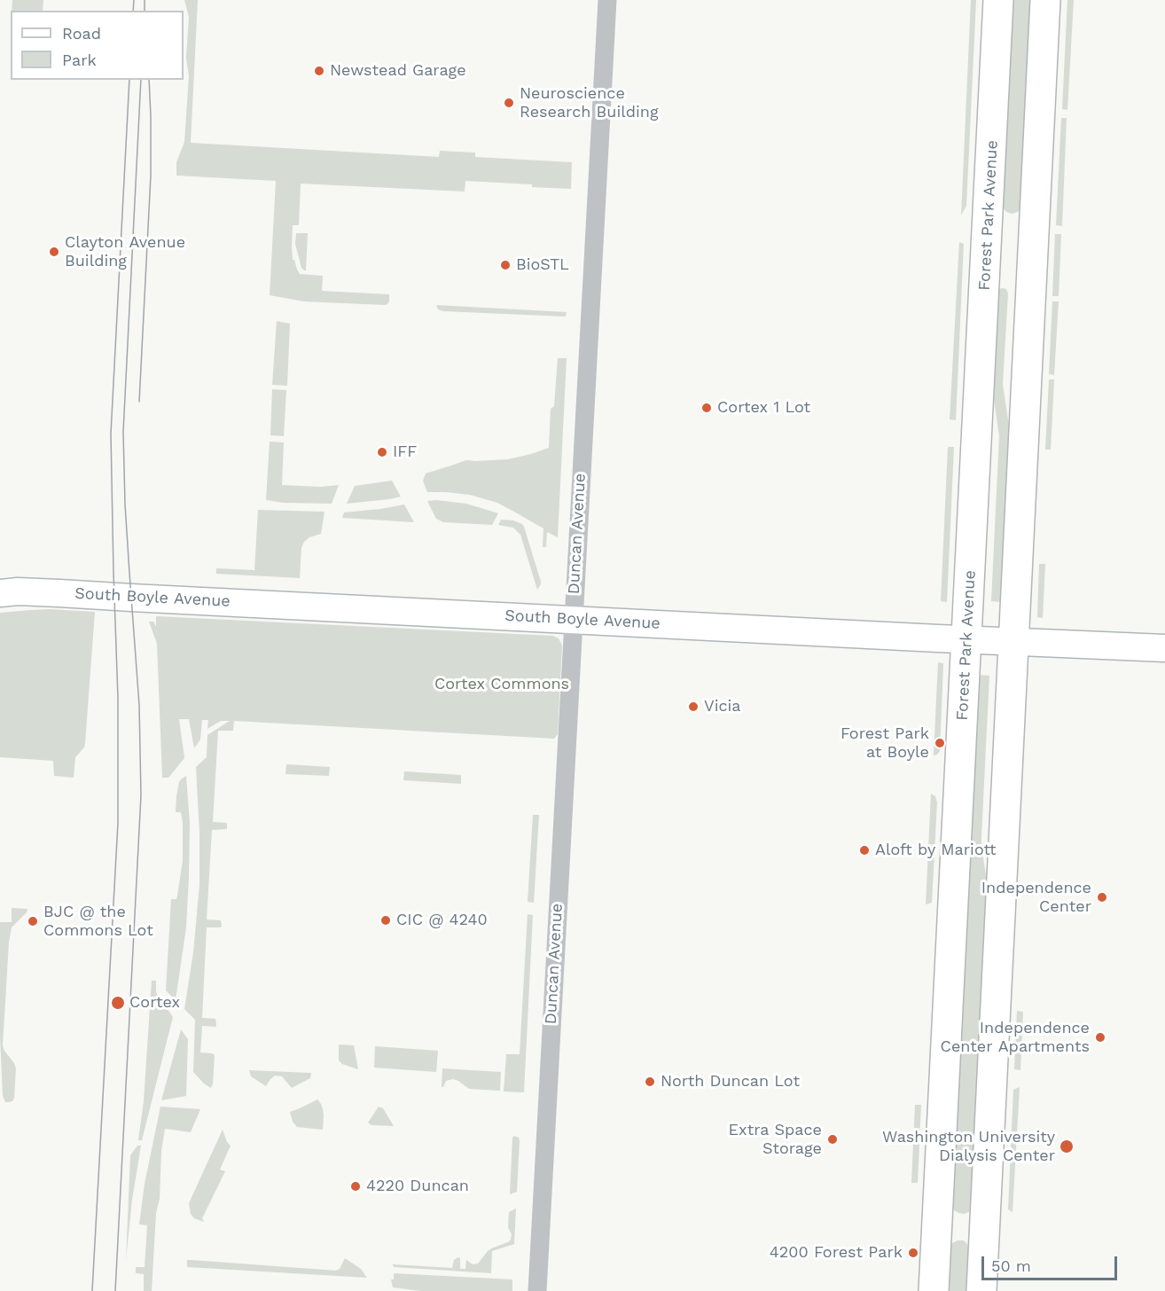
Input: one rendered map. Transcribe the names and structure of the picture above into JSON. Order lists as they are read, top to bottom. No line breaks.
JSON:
{"streets":{"main road":["Forest Park Avenue"],"street":["Duncan Avenue","South Boyle Avenue"]},"crossings":[["Forest Park Avenue","South Boyle Avenue"],["Duncan Avenue","South Boyle Avenue"]],"parks":["Cortex Commons"],"places":["Newstead Garage","Neuroscience Research Building","Clayton Avenue Building","BioSTL","Cortex 1 Lot","IFF","Vicia","Forest Park at Boyle","Aloft by Mariott","Independence Center","CIC @ 4240","BJC @ the Commons Lot","Cortex","Independence Center Apartments","North Duncan Lot","Extra Space Storage","Washington University Dialysis Center","4220 Duncan","4200 Forest Park"],"legend":["Road","Park"],"scale_bar":"50 m"}
